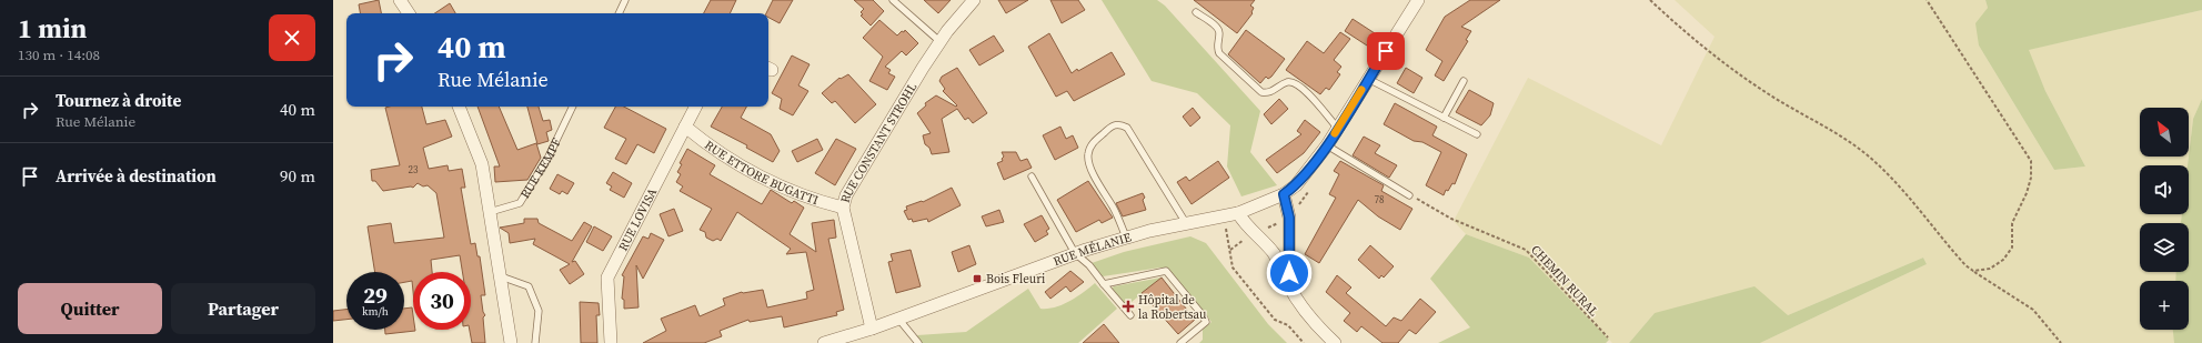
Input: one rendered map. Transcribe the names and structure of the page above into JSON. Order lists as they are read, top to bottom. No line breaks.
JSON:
{"streets":{"street":["RUE CONSTANT STROHL","RUE ETTORE BUGATTI","RUE LOVISA","RUE MÉLANIE"],"lane":["RUE KEMPF"],"path":["CHEMIN RURAL"]},"crossings":[["RUE CONSTANT STROHL","RUE ETTORE BUGATTI"],["RUE CONSTANT STROHL","RUE MÉLANIE"],["RUE ETTORE BUGATTI","RUE LOVISA"]],"places":{"transit":["Bois Fleuri"],"health":["Hôpital de la Robertsau"]},"house_numbers":["23","78"],"north":"top left","page":{"heading":["1 min","130 m · 14:08"],"turn":["40 m","Rue Mélanie"],"list":[{"name":"Tournez à droite","note":"Rue Mélanie","value":"40 m"},{"name":"Arrivée à destination","value":"90 m"}],"map_buttons":"+","speed":"29 km/h","limit":"30","buttons":["Quitter","Partager"]}}
